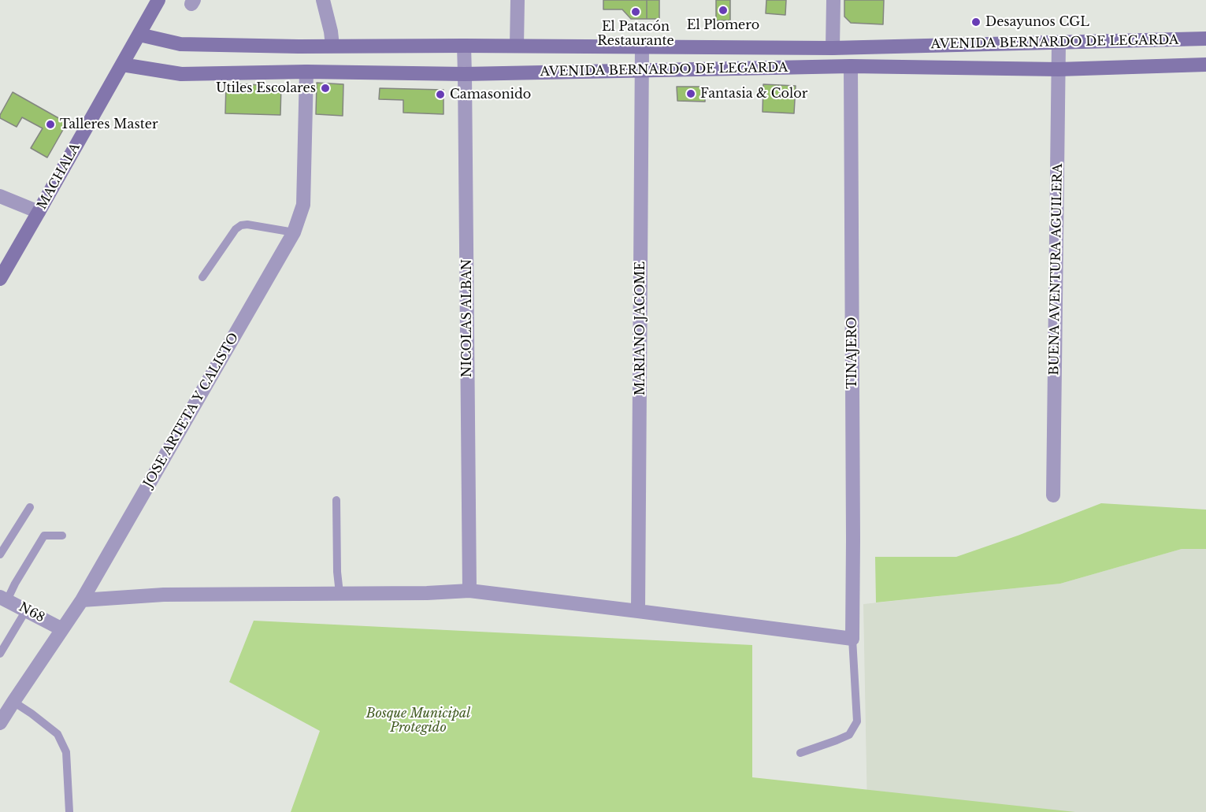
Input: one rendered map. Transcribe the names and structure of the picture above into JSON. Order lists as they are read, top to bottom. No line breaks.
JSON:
{"streets":{"street":["AVENIDA BERNARDO DE LEGARDA","MACHALA","BUENA AVENTURA AGUILERA","NICOLAS ALBAN","MARIANO JACOME","TINAJERO","JOSE ARTETA Y CALISTO","N68"]},"crossings":[["AVENIDA BERNARDO DE LEGARDA","MACHALA"],["AVENIDA BERNARDO DE LEGARDA","BUENA AVENTURA AGUILERA"],["AVENIDA BERNARDO DE LEGARDA","NICOLAS ALBAN"],["AVENIDA BERNARDO DE LEGARDA","MARIANO JACOME"],["AVENIDA BERNARDO DE LEGARDA","TINAJERO"],["AVENIDA BERNARDO DE LEGARDA","JOSE ARTETA Y CALISTO"],["JOSE ARTETA Y CALISTO","N68"]],"parks":["Bosque Municipal Protegido"],"places":["El Plomero","El Patacón Restaurante","Desayunos CGL","Utiles Escolares","Fantasia & Color","Camasonido","Talleres Master"]}
